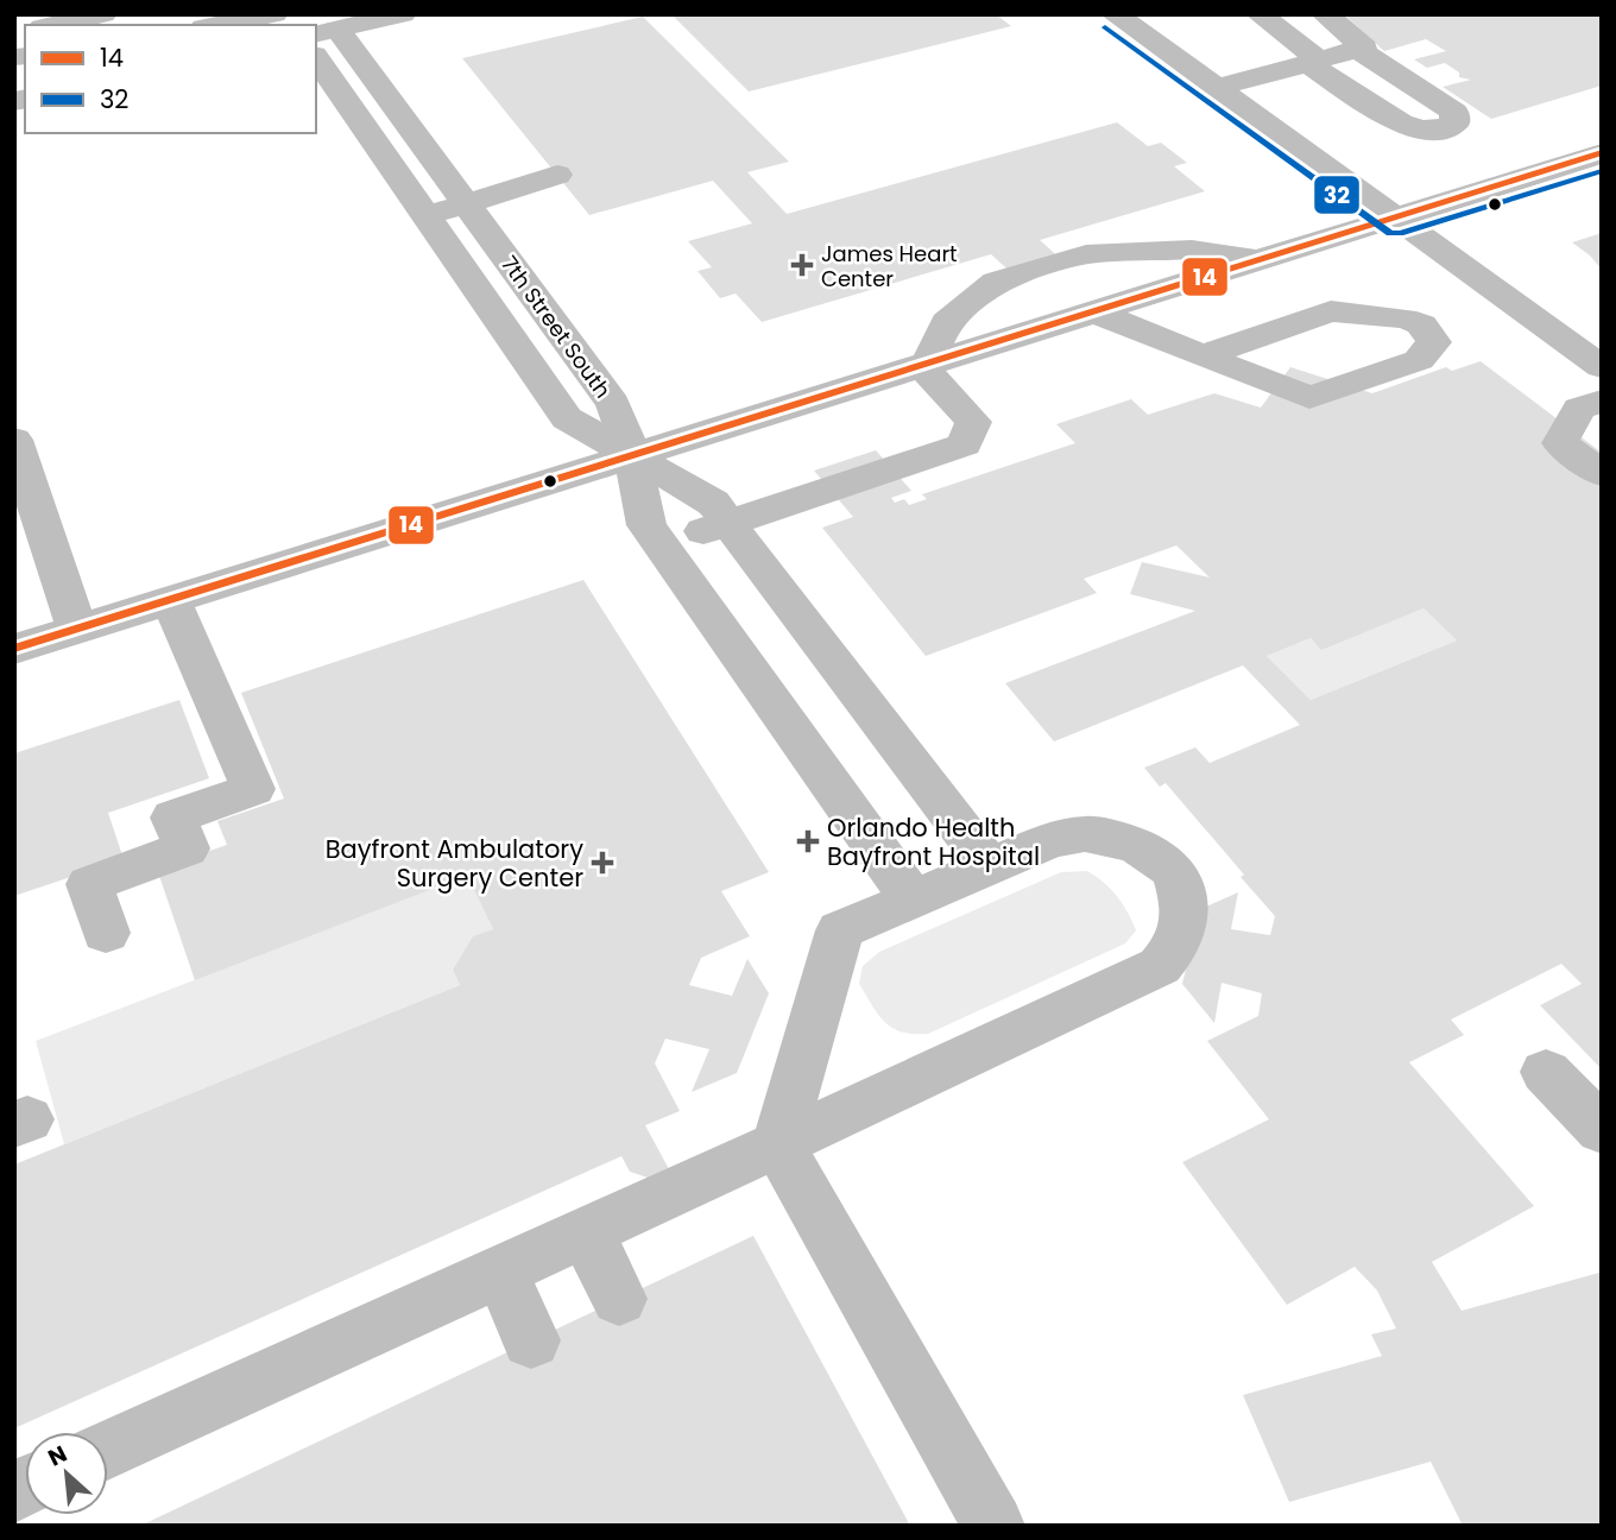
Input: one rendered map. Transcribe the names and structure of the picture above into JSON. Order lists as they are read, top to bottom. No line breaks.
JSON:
{"streets":{"main road":["7th Street South"]},"places":{"health":["James Heart Center","Orlando Health Bayfront Hospital","Bayfront Ambulatory Surgery Center"]},"lines":["transit line 32","transit line 14"],"legend":["14","32"],"north":"top left"}
